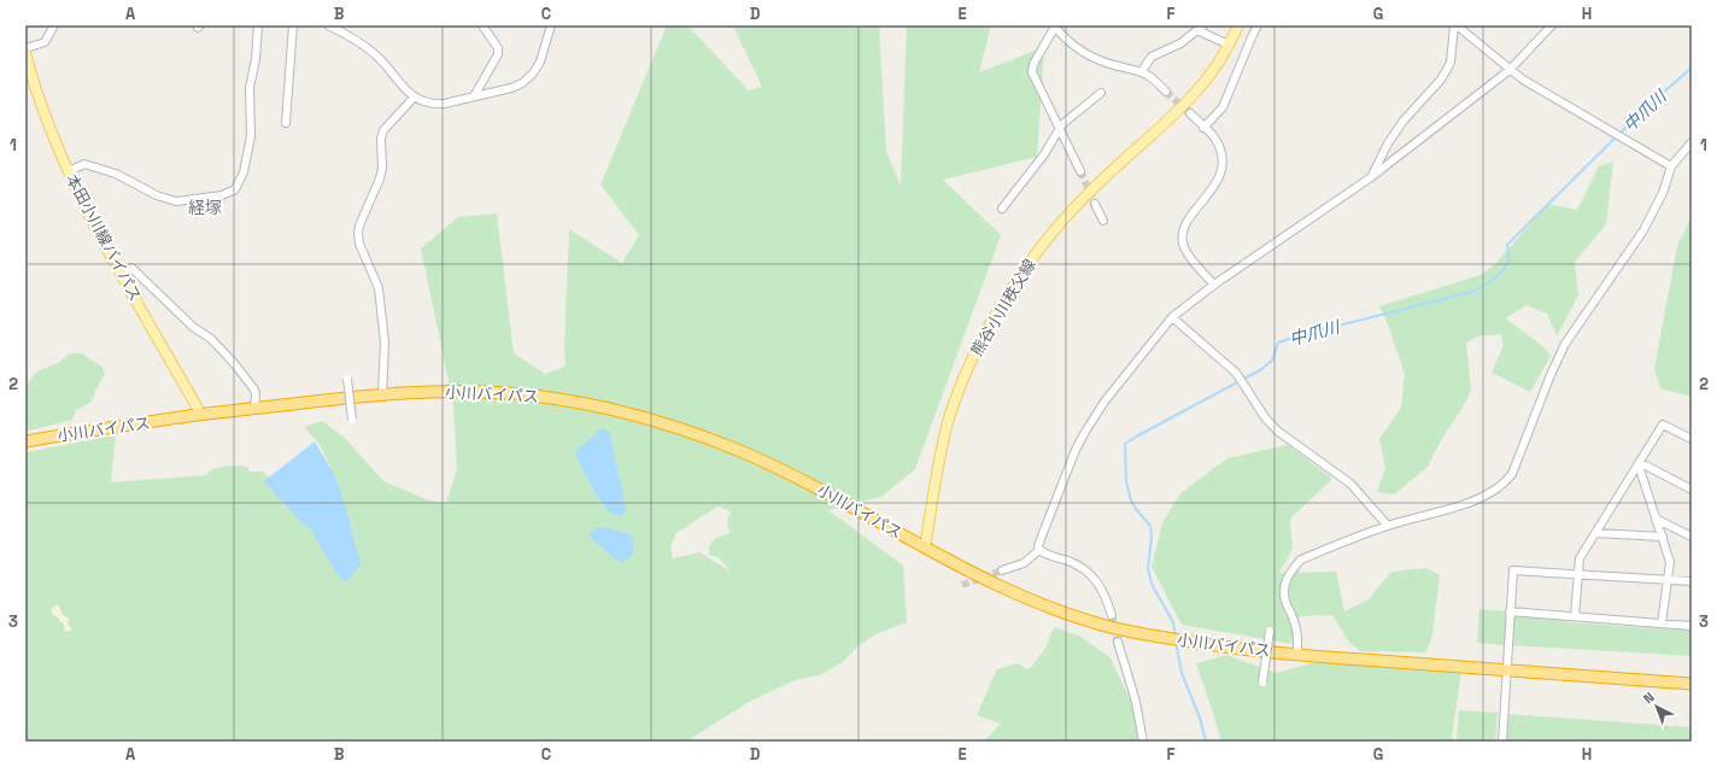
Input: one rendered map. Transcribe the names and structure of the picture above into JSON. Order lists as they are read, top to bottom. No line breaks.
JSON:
{"streets":{"highway":["小川バイパス"],"main road":["本田小川線バイパス","熊谷小川秩父線"]},"crossings":[["本田小川線バイパス","小川バイパス"],["熊谷小川秩父線","小川バイパス"]],"districts":["経塚"],"water":["中爪川"],"north":"top left","grid":{"columns":["A","B","C","D","E","F","G","H"],"rows":["1","2","3"]}}
